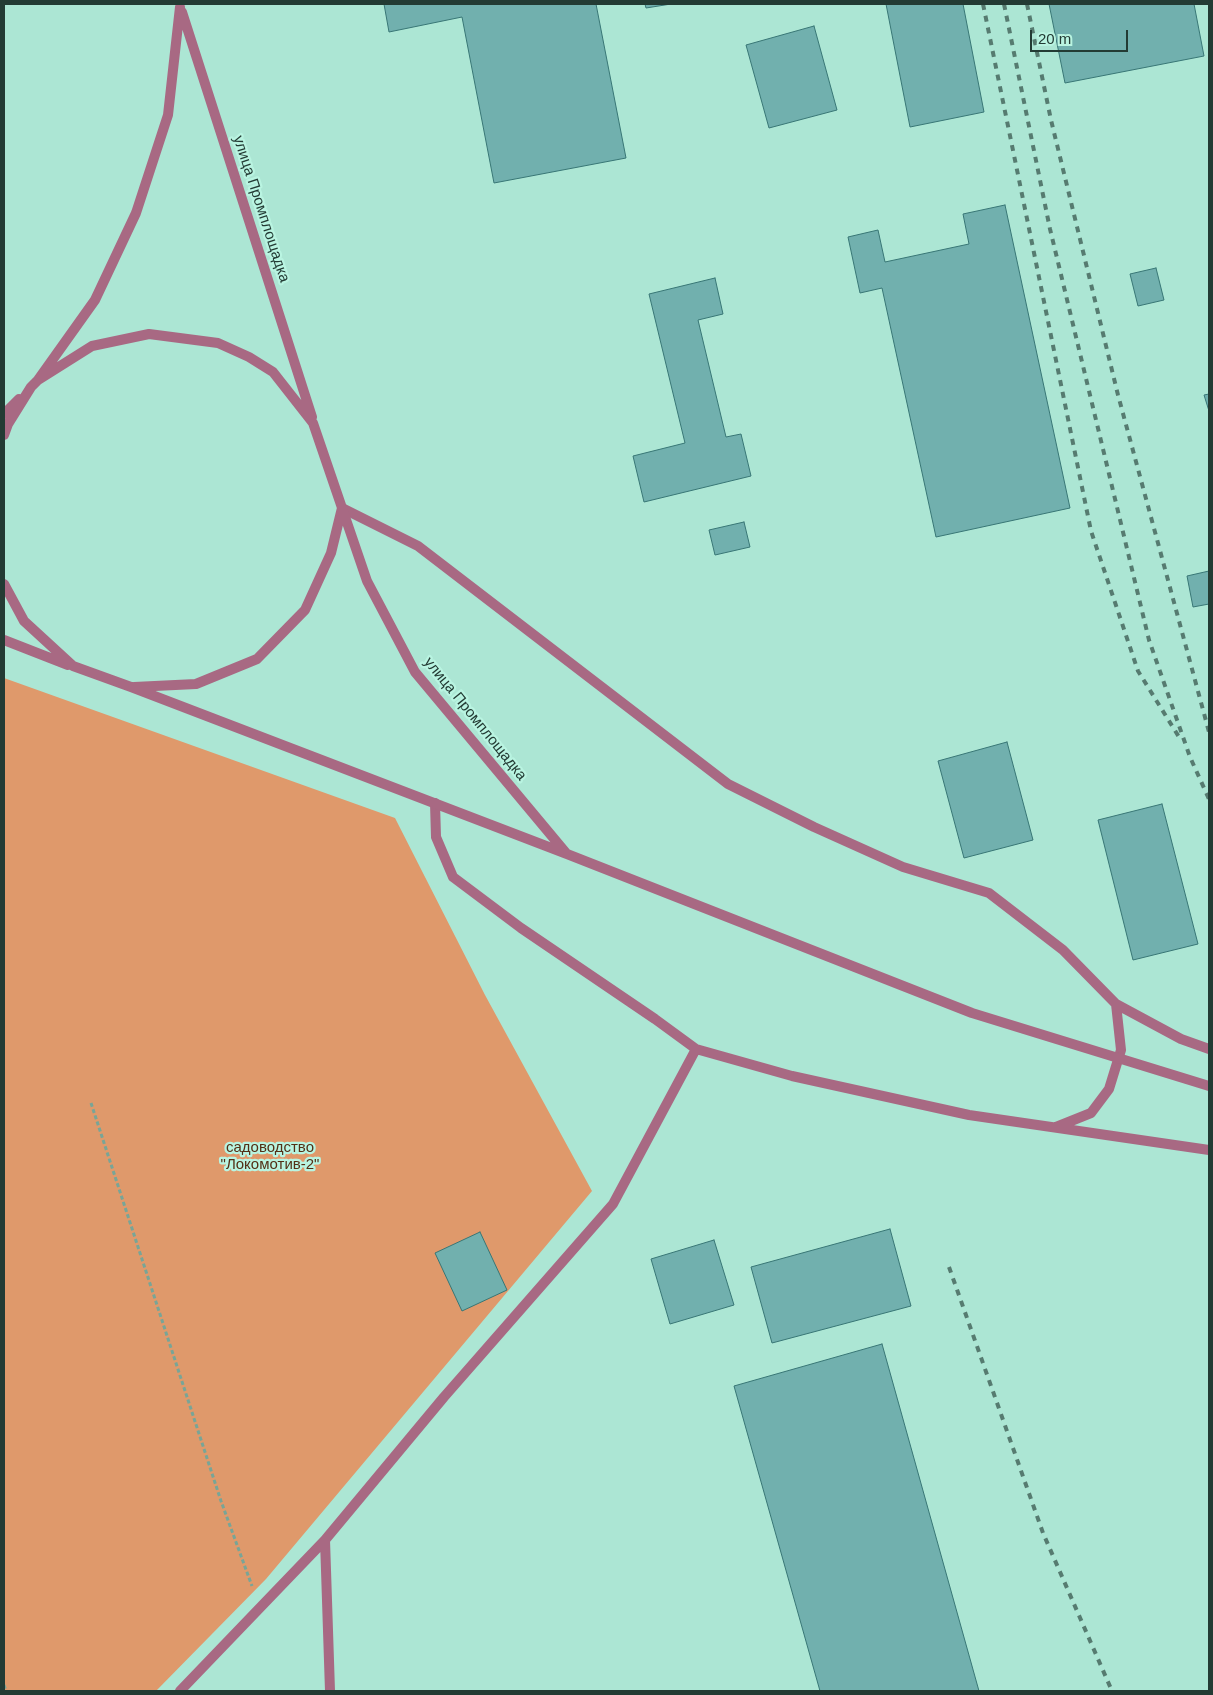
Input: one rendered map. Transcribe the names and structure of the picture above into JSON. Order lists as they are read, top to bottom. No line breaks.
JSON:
{"streets":{"street":["улица Промплощадка"]},"parks":["садоводство \"Локомотив-2\""],"scale_bar":"20 m"}
